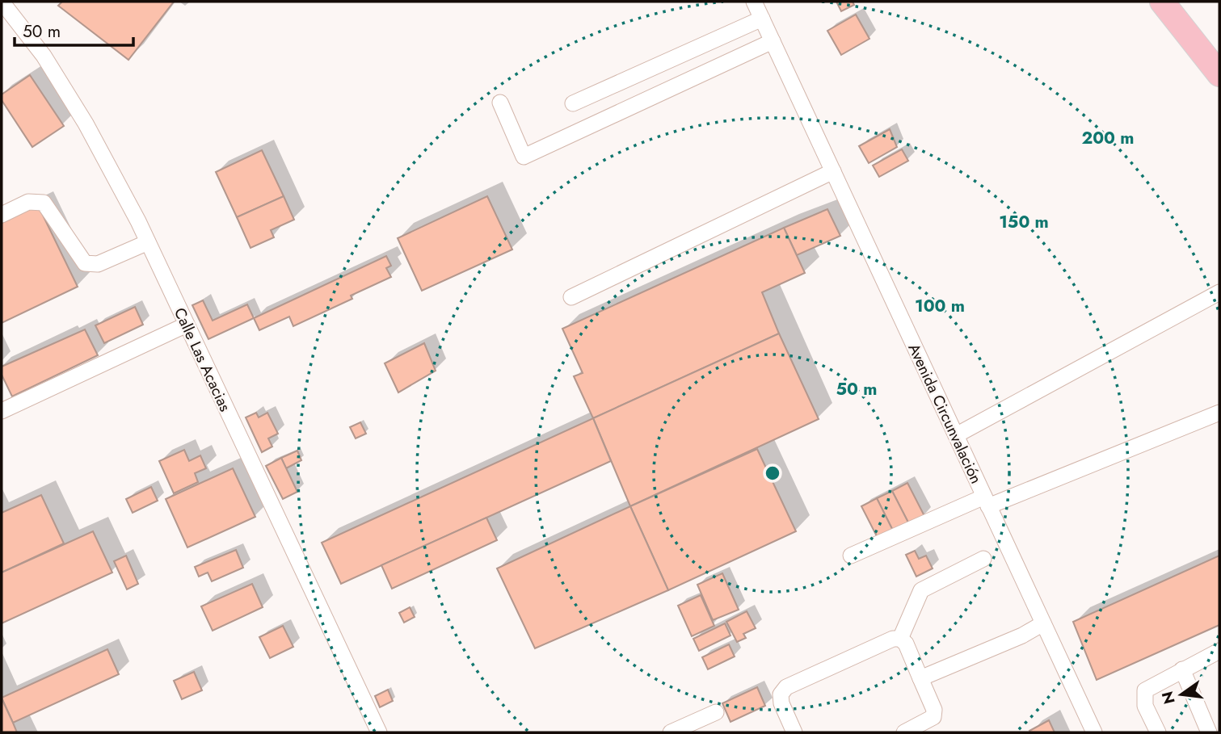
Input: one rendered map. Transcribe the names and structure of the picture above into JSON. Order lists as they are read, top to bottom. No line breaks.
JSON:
{"streets":{"street":["Calle Las Acacias","Avenida Circunvalación"]},"scale_bar":"50 m","north":"left","rings":["200 m","150 m","100 m","50 m"]}
